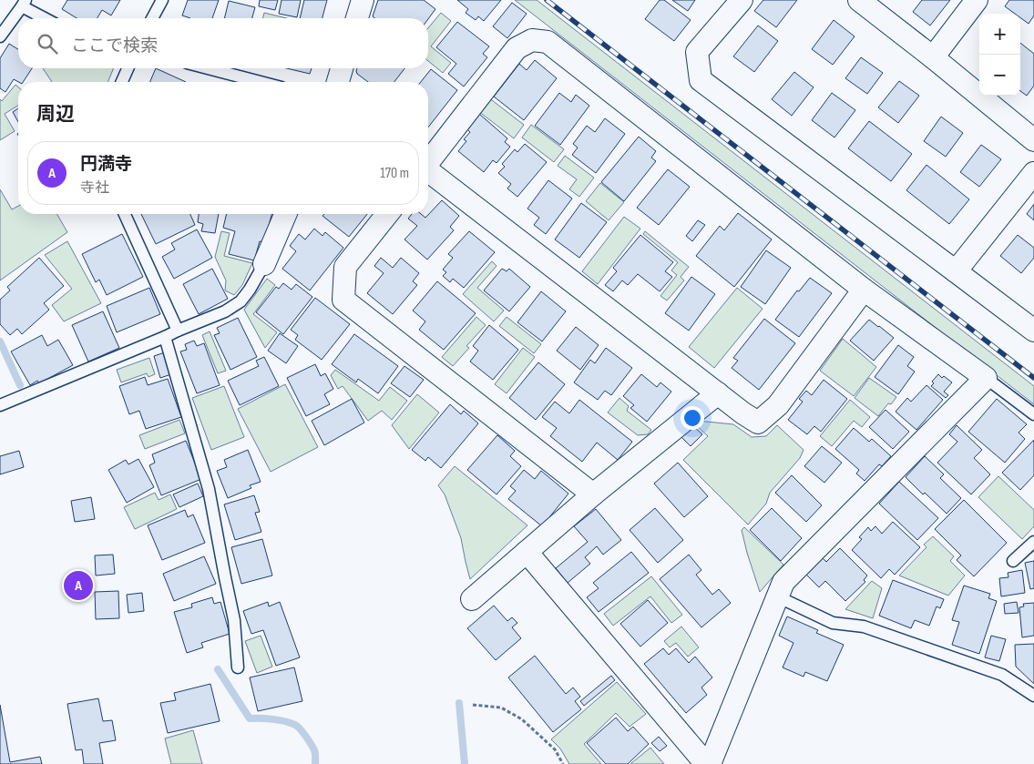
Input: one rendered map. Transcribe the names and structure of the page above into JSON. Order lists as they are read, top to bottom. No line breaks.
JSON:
{"page":{"map_buttons":["+","−"],"search":"ここで検索","heading":"周辺","list":[{"mark":"A","name":"円満寺","note":"寺社","value":"170 m"}],"pins":"A"}}
